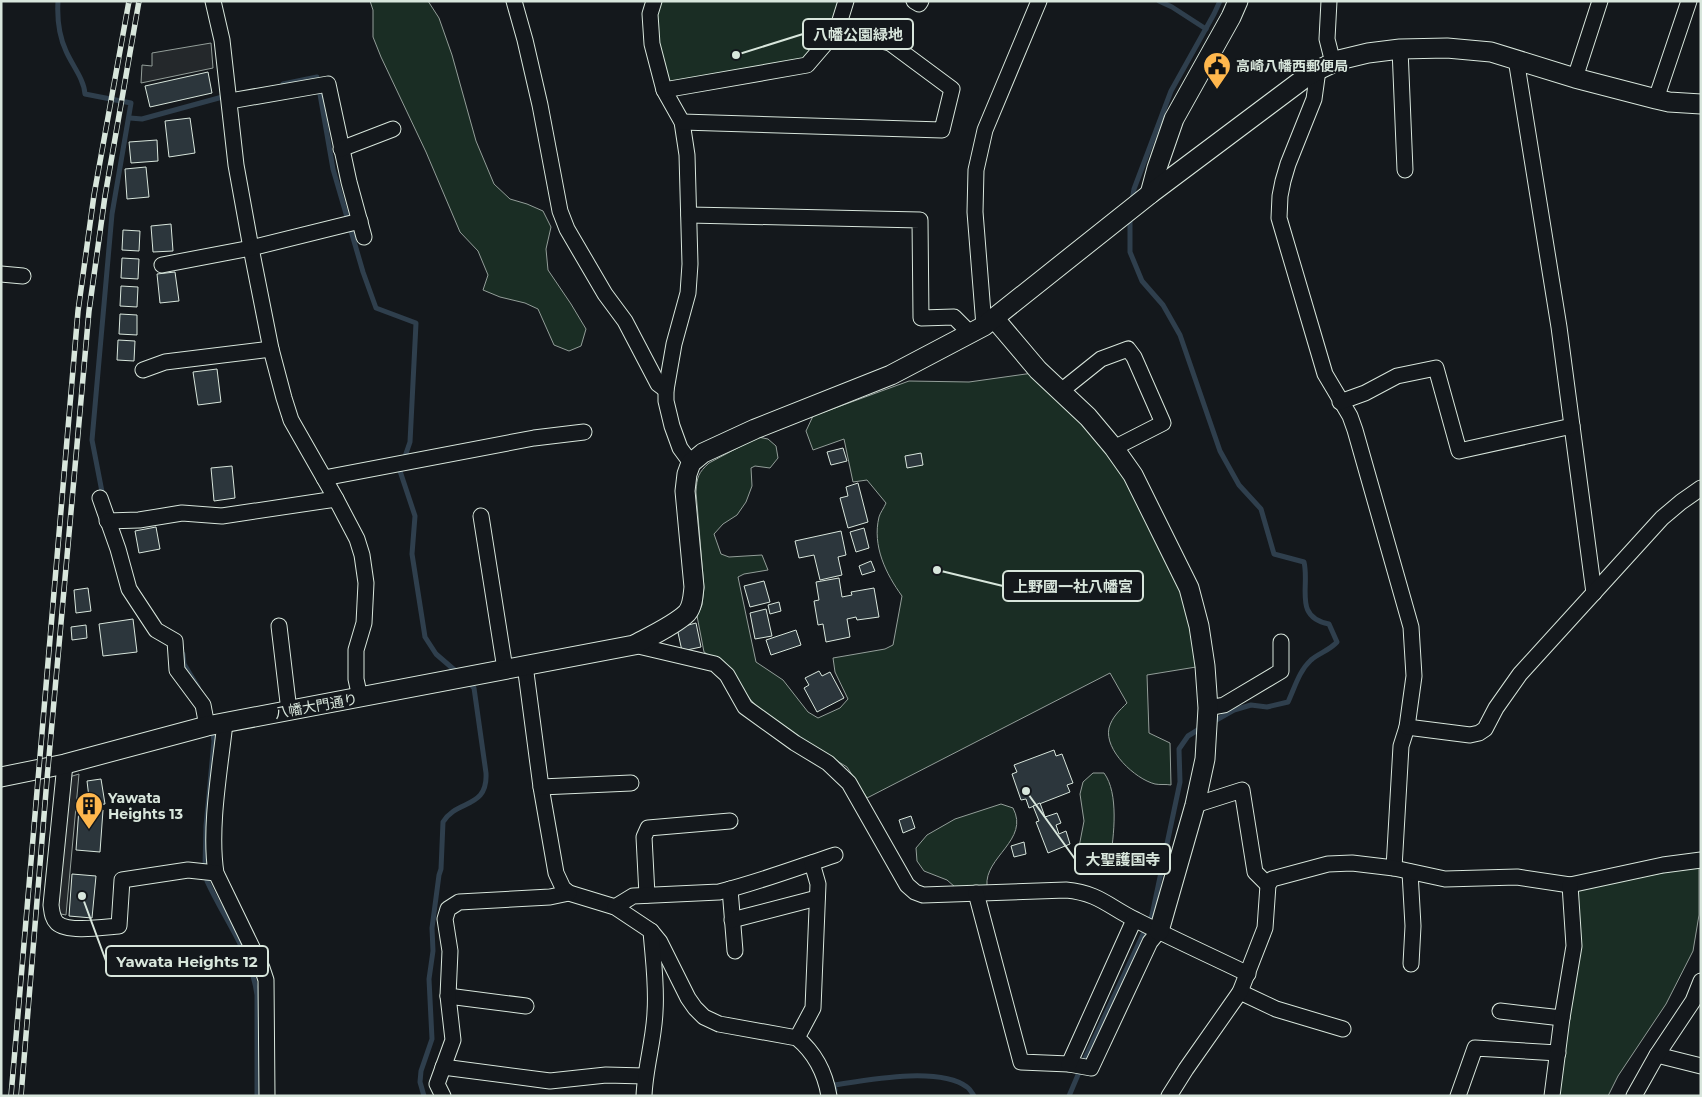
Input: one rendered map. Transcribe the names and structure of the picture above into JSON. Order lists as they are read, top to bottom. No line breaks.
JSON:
{"streets":{"street":["八幡大門通り"]},"places":{"other":["八幡公園緑地","上野國一社八幡宮","大聖護国寺","Yawata Heights 12"],"public building":["高崎八幡西郵便局"],"building":["Yawata Heights 13"]}}
